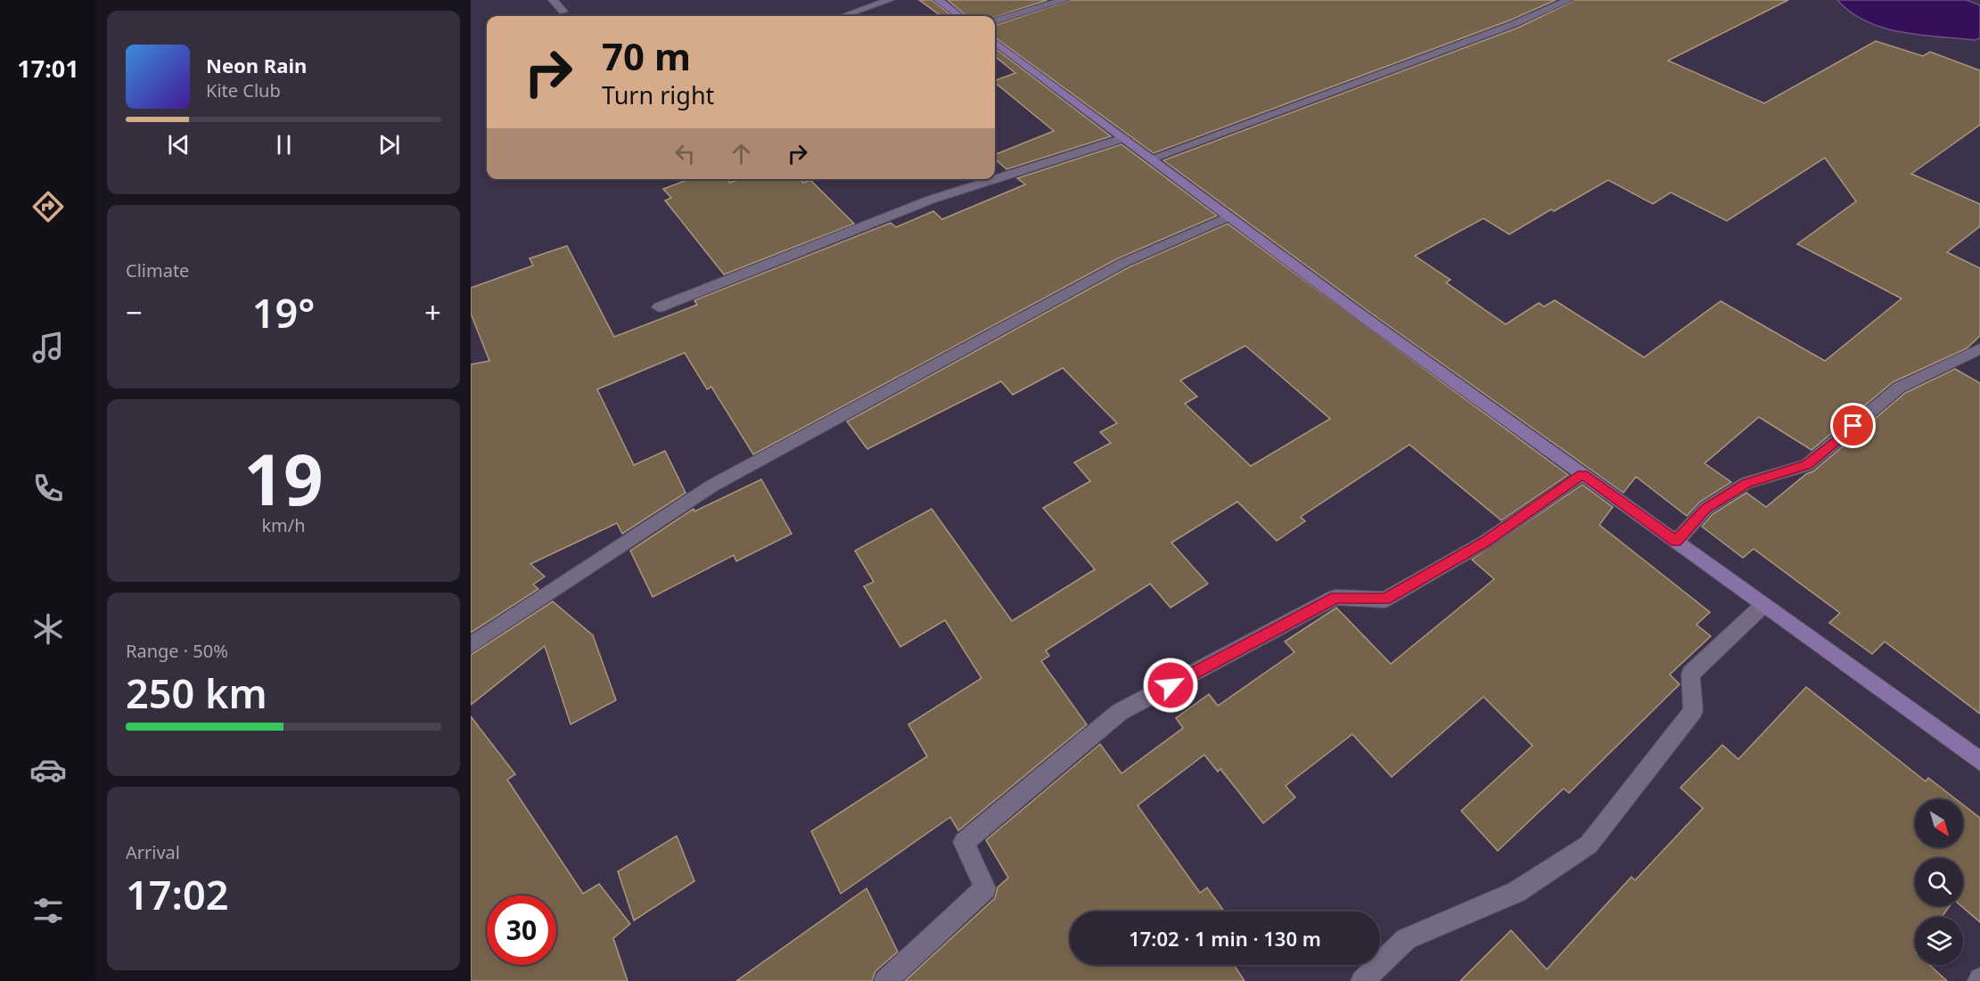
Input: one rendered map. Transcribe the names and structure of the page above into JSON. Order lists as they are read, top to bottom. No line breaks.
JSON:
{"north":"bottom right","page":{"tabs":"17:01","turn":["70 m","Turn right"],"song":["Neon Rain","Kite Club"],"tile":["Climate",["19","km/h"],["Range · 50%","250 km"],["Arrival","17:02"]],"heat":["−","19°","+"],"limit":"30","trip":"17:02 · 1 min · 130 m"}}
